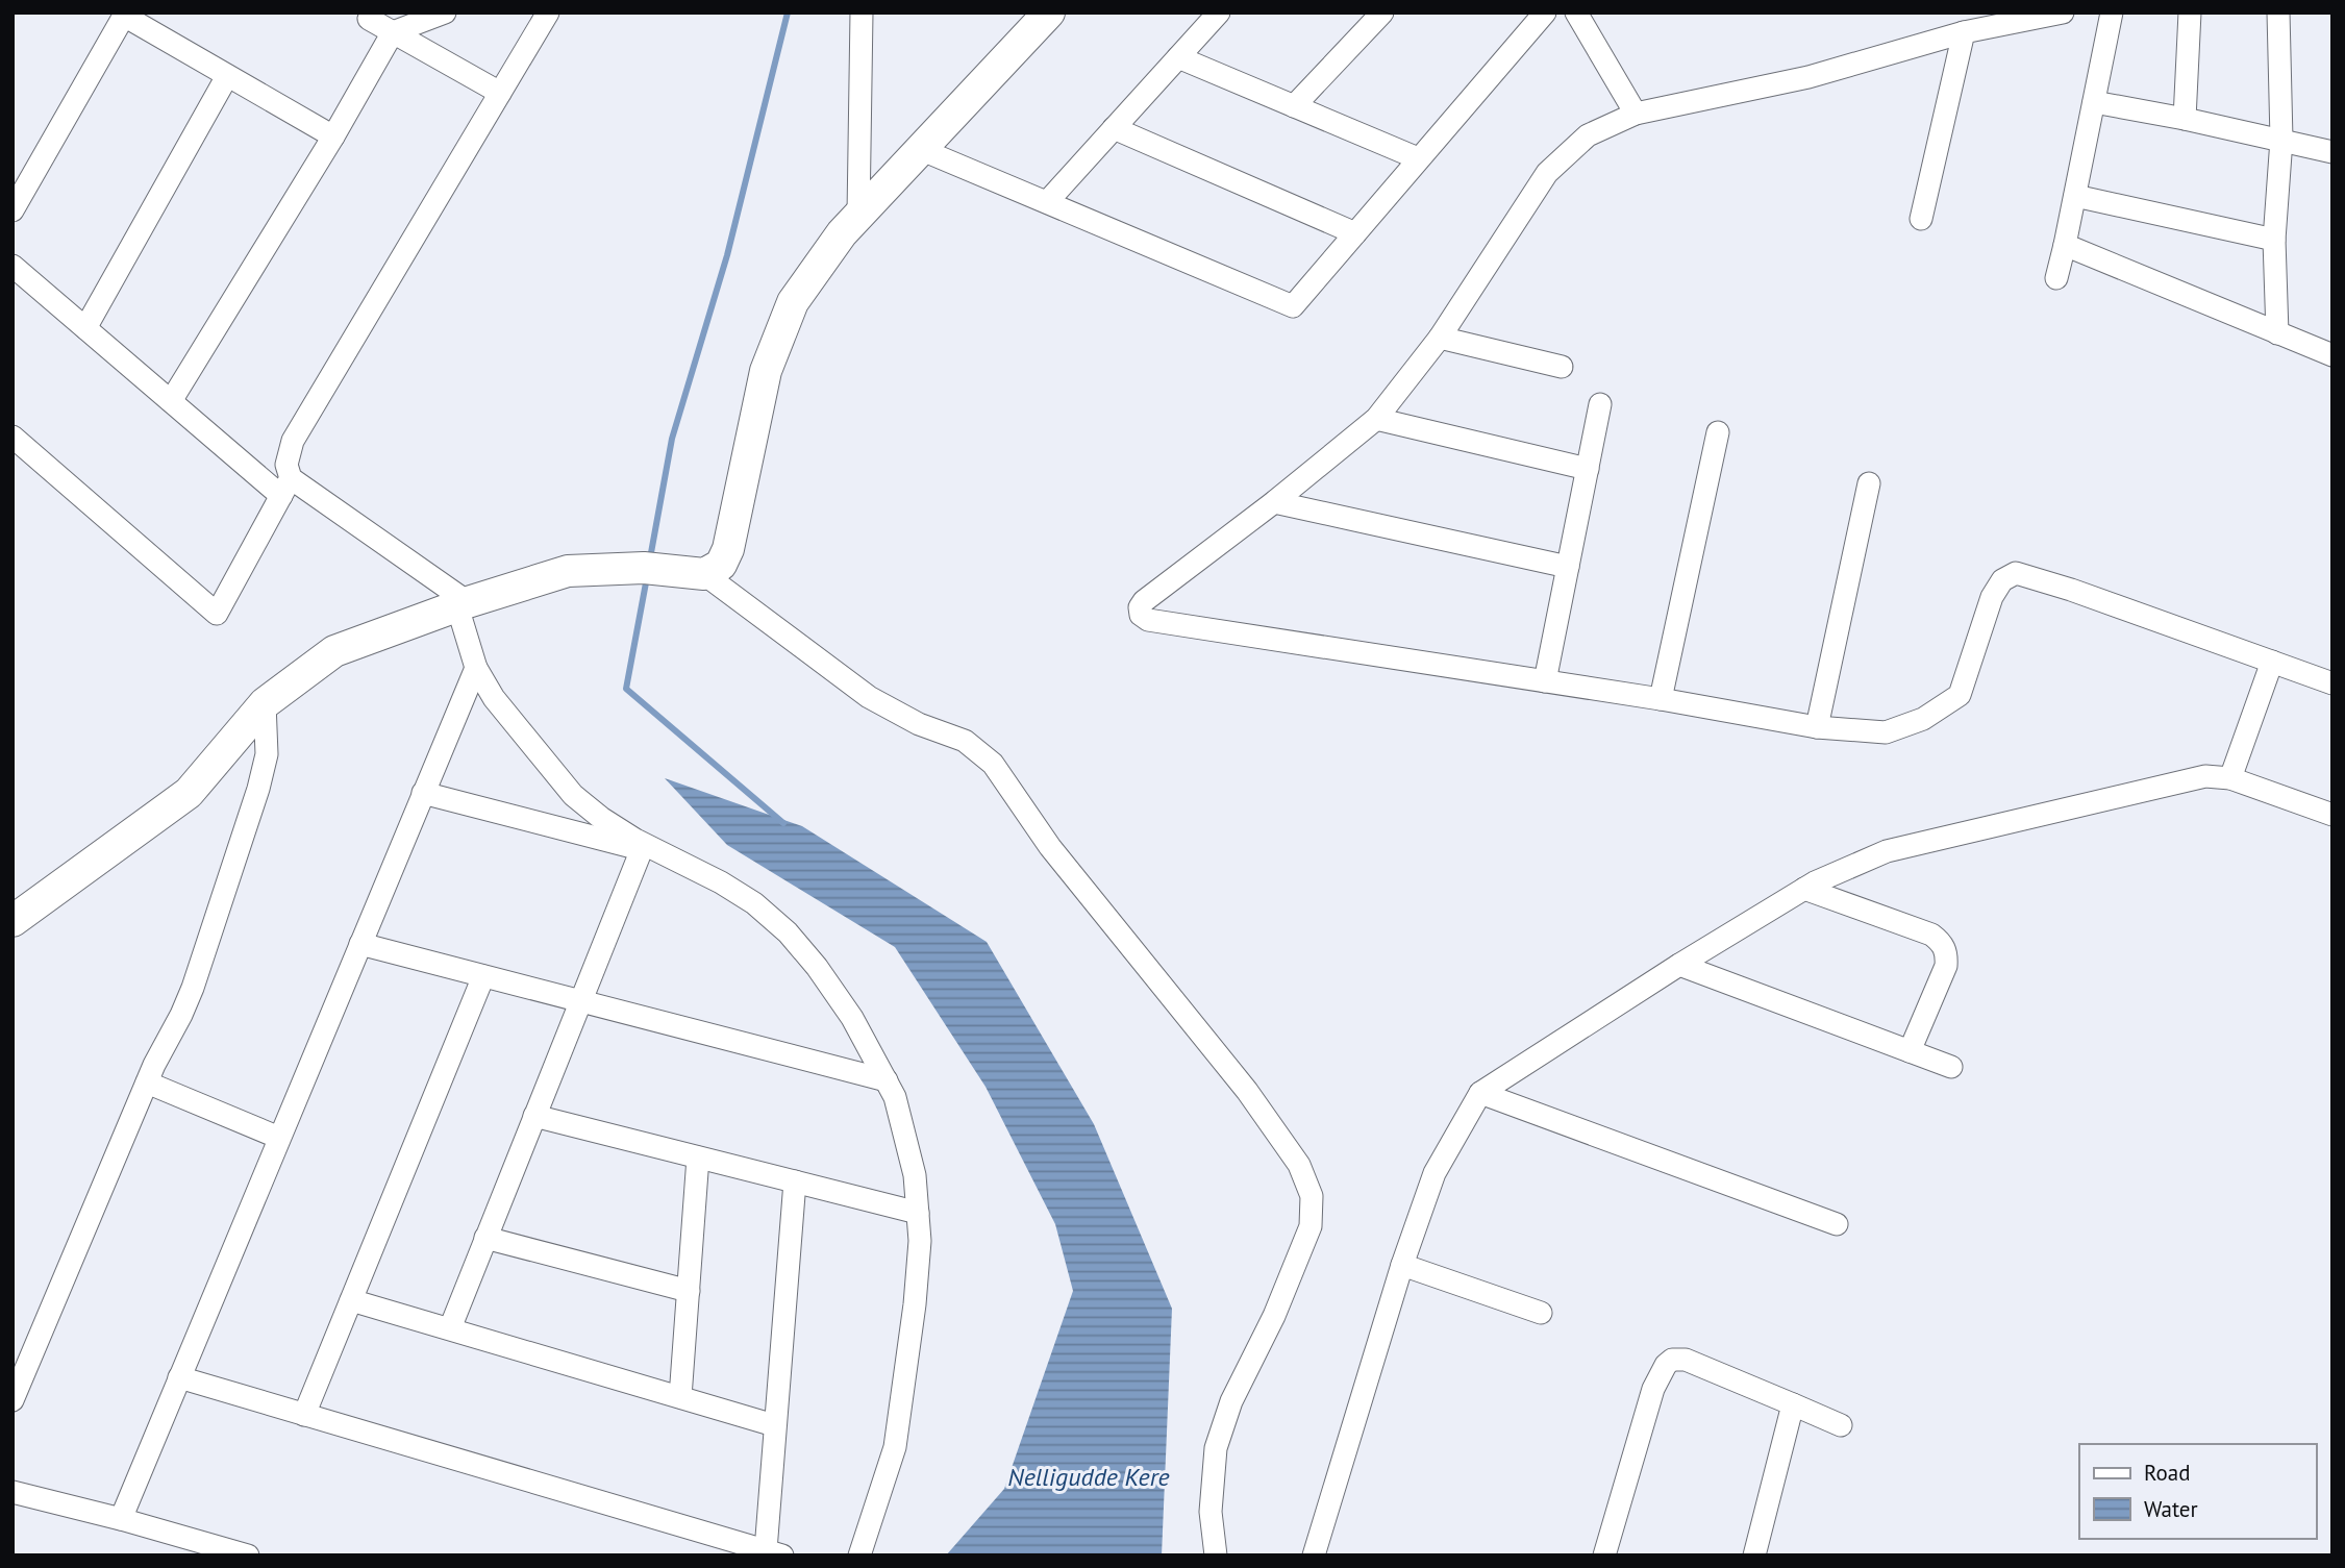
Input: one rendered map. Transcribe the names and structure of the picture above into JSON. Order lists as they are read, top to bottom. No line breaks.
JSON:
{"water":["Nelligudde Kere"],"legend":["Road","Water"]}
